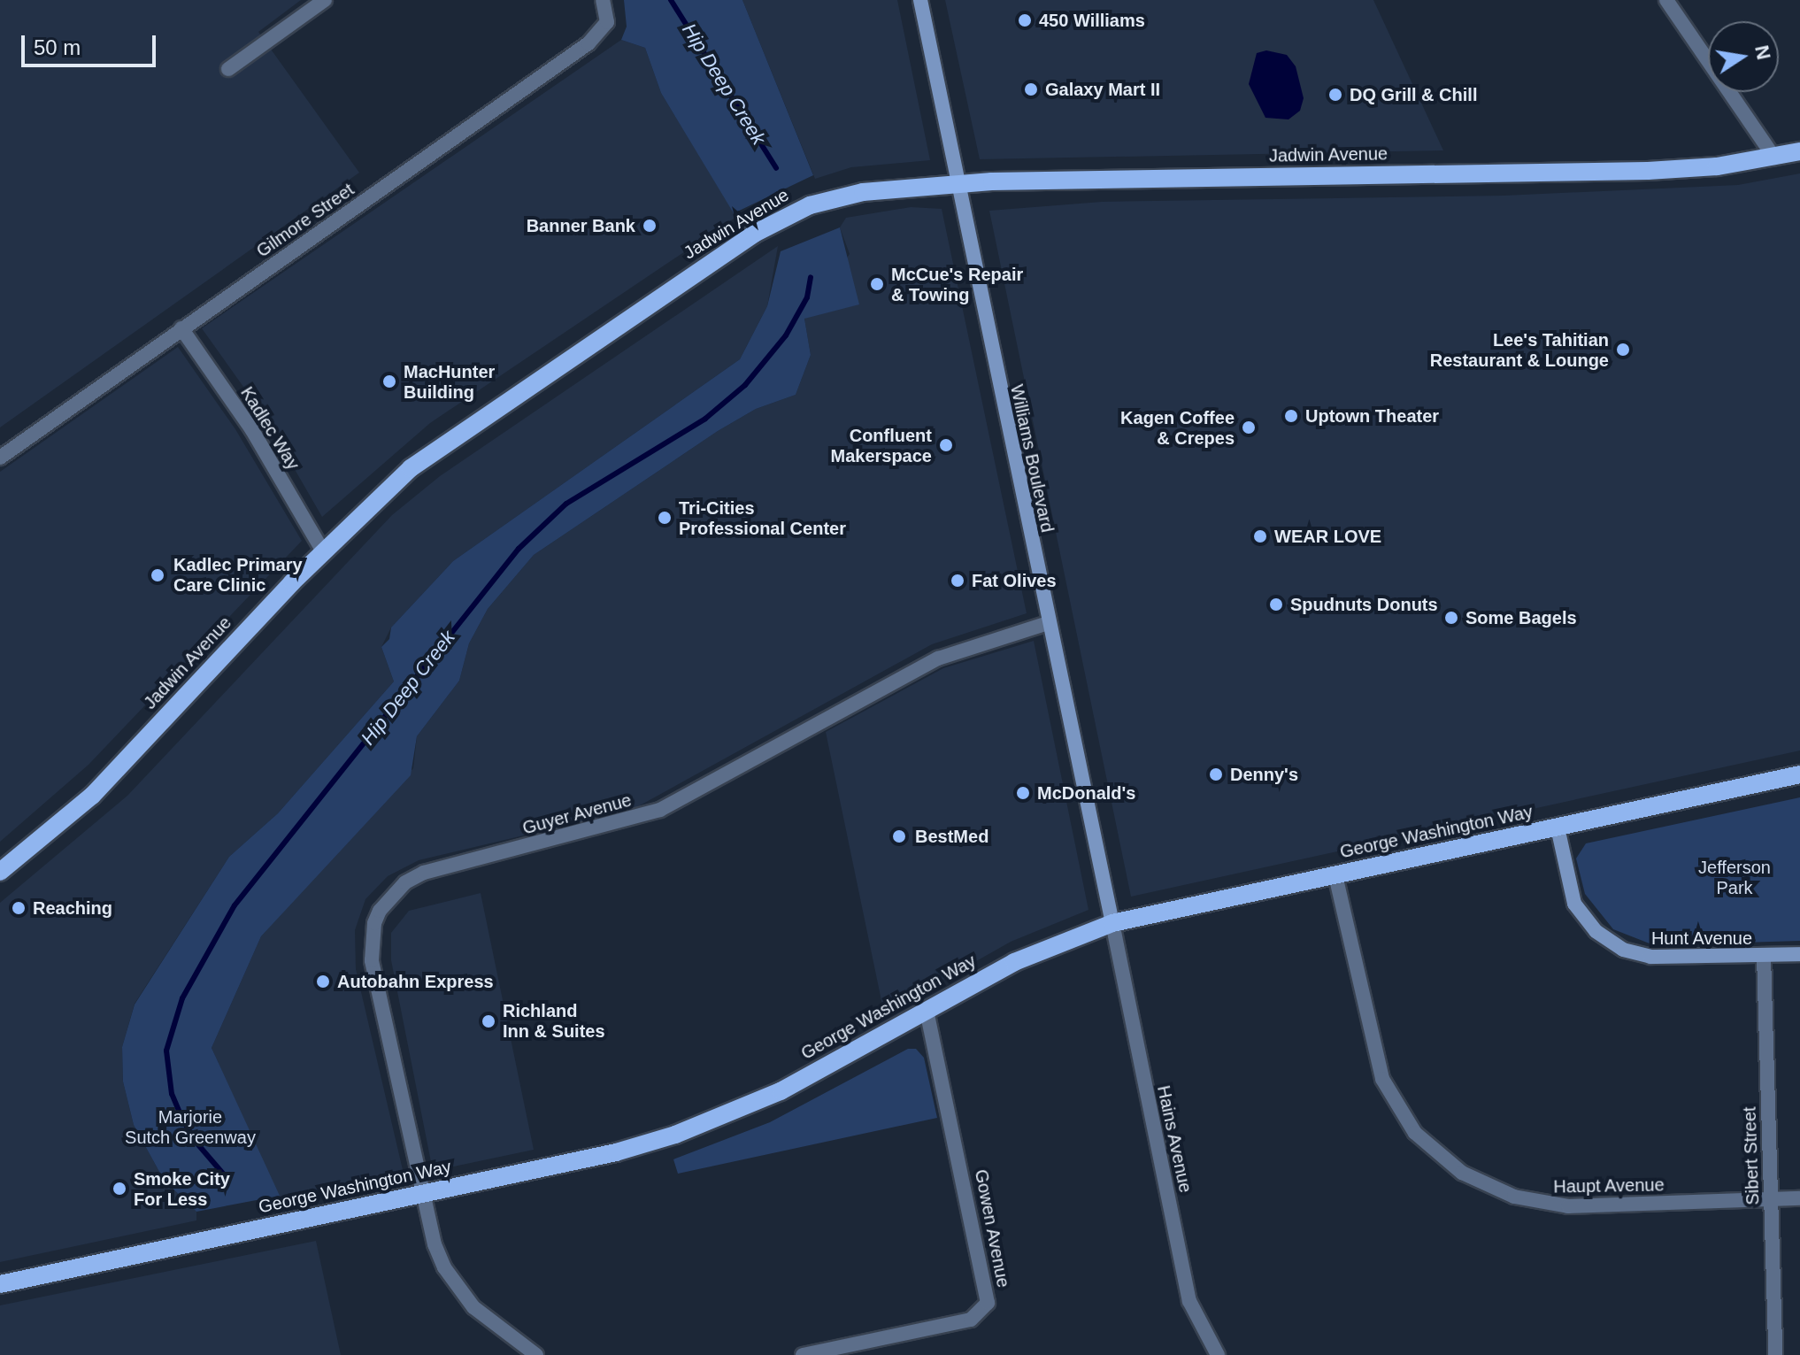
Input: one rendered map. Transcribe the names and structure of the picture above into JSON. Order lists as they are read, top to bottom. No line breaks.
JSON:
{"streets":{"main road":["Jadwin Avenue","George Washington Way"],"street":["Gilmore Street","Kadlec Way","Williams Boulevard","Guyer Avenue","Hunt Avenue","Hains Avenue","Sibert Street","Haupt Avenue","Gowen Avenue"]},"crossings":[["Jadwin Avenue","Kadlec Way"],["Jadwin Avenue","Williams Boulevard"],["Gilmore Street","Kadlec Way"],["Williams Boulevard","Guyer Avenue"],["Williams Boulevard","George Washington Way"],["Williams Boulevard","Hains Avenue"],["Guyer Avenue","George Washington Way"],["George Washington Way","Hunt Avenue"],["George Washington Way","Hains Avenue"],["George Washington Way","Haupt Avenue"],["George Washington Way","Gowen Avenue"],["Hunt Avenue","Sibert Street"],["Sibert Street","Haupt Avenue"]],"water":["Hip Deep Creek"],"parks":["Jefferson Park","Marjorie Sutch Greenway"],"places":["450 Williams","Galaxy Mart II","DQ Grill & Chill","Banner Bank","McCue's Repair & Towing","Lee's Tahitian Restaurant & Lounge","MacHunter Building","Uptown Theater","Kagen Coffee & Crepes","Confluent Makerspace","Tri-Cities Professional Center","WEAR LOVE","Kadlec Primary Care Clinic","Fat Olives","Spudnuts Donuts","Some Bagels","Denny's","McDonald's","BestMed","Reaching","Autobahn Express","Richland Inn & Suites","Smoke City For Less"],"scale_bar":"50 m","north":"right"}
